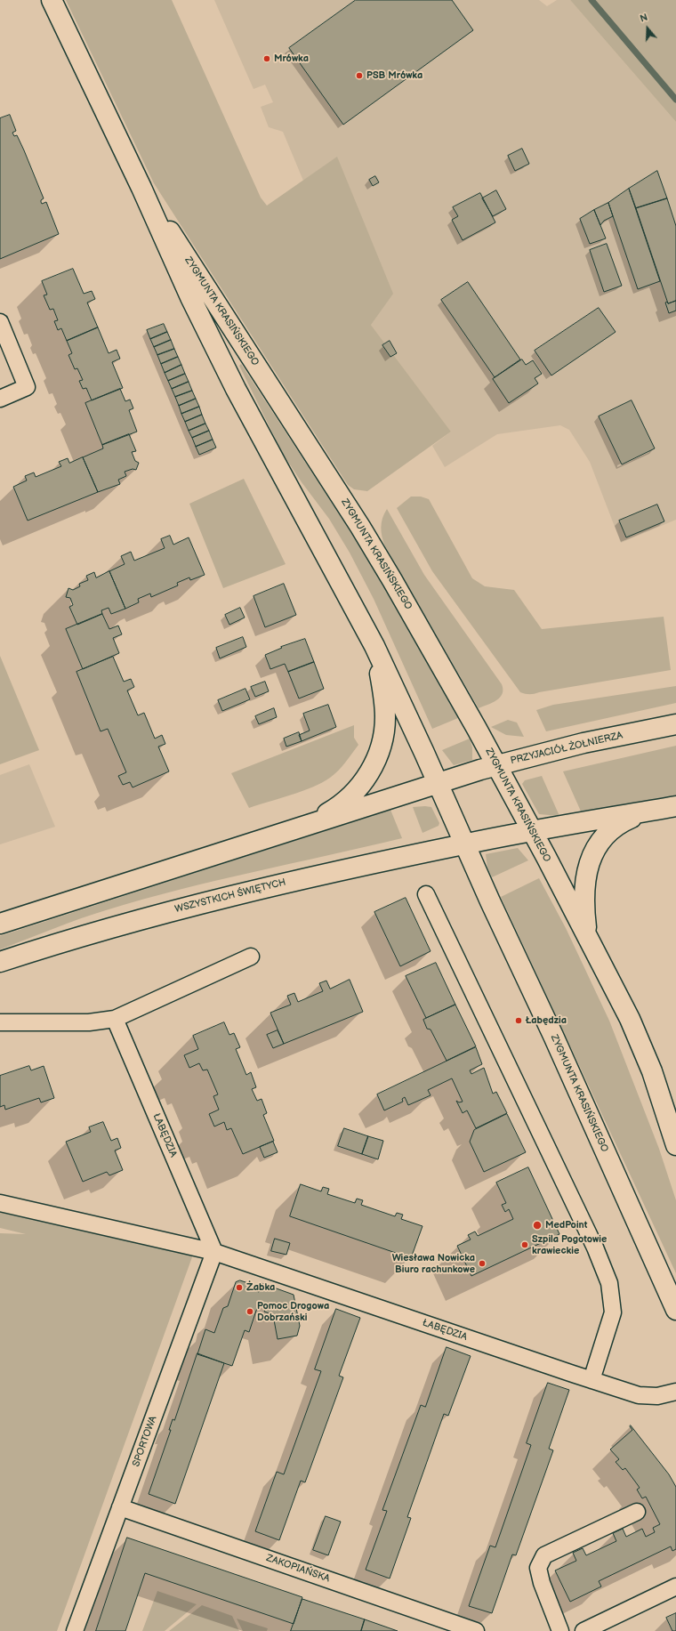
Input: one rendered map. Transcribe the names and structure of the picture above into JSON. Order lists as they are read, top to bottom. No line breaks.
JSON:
{"streets":{"street":["ZYGMUNTA KRASIŃSKIEGO","PRZYJACIÓŁ ŻOŁNIERZA","WSZYSTKICH ŚWIĘTYCH","ŁABĘDZIA","SPORTOWA","ZAKOPIAŃSKA"]},"crossings":[["ZYGMUNTA KRASIŃSKIEGO","PRZYJACIÓŁ ŻOŁNIERZA"],["ZYGMUNTA KRASIŃSKIEGO","WSZYSTKICH ŚWIĘTYCH"],["ŁABĘDZIA","SPORTOWA"],["SPORTOWA","ZAKOPIAŃSKA"]],"places":["Mrówka","PSB Mrówka","Łabędzia","MedPoint","Szpila Pogotowie krawieckie","Wiesława Nowicka Biuro rachunkowe","Żabka","Pomoc Drogowa Dobrzański"],"north":"top"}
